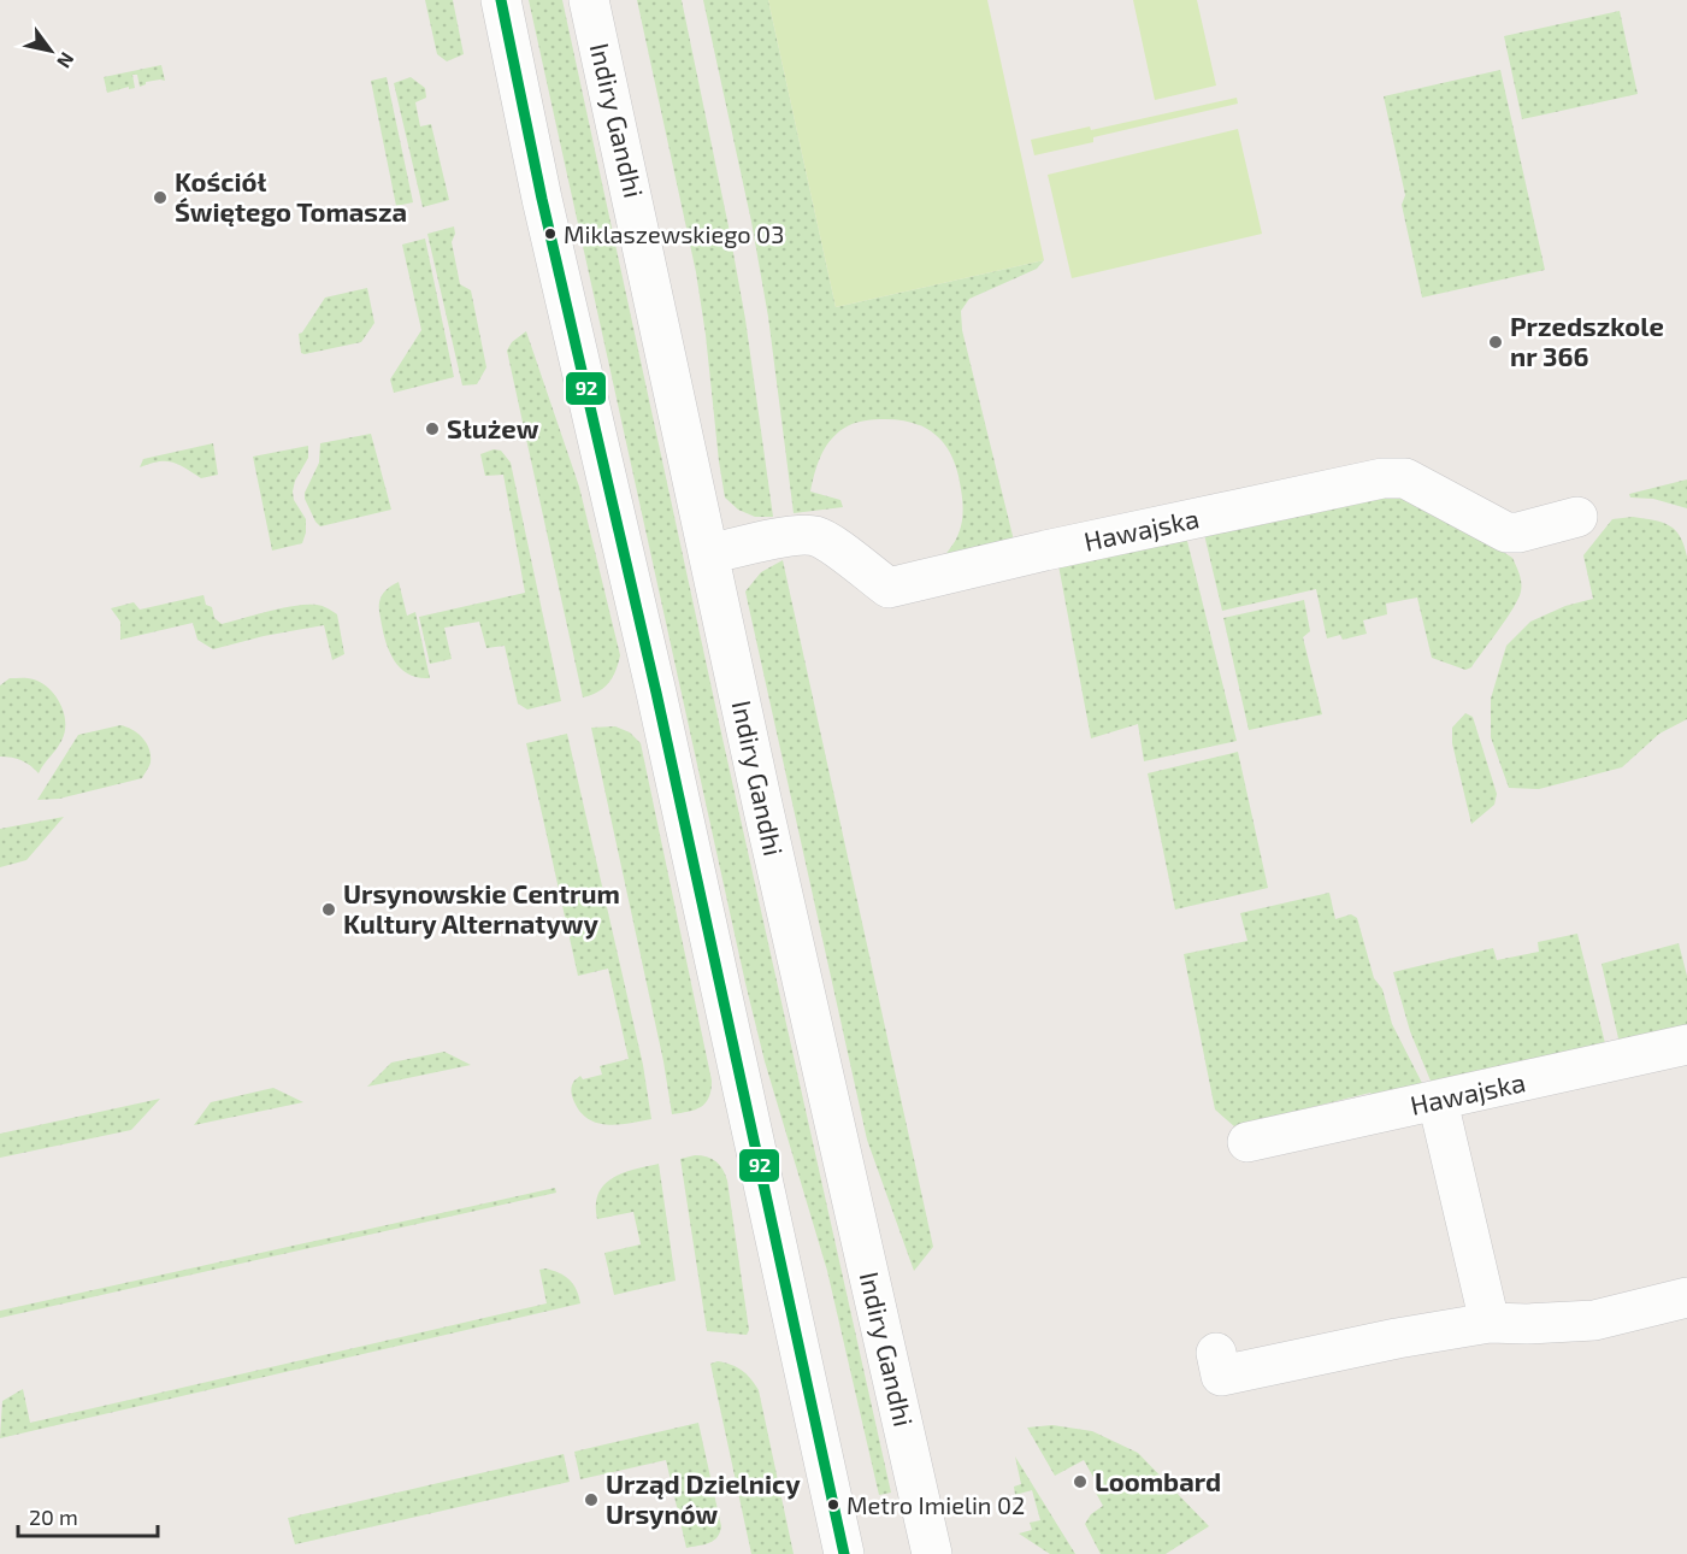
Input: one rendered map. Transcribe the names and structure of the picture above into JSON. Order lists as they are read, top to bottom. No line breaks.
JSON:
{"streets":{"street":["Indiry Gandhi","Hawajska"]},"crossings":[["Indiry Gandhi","Hawajska"]],"places":["Kościół Świętego Tomasza","Miklaszewskiego 03","Przedszkole nr 366","Służew","Ursynowskie Centrum Kultury Alternatywy","Loombard","Urząd Dzielnicy Ursynów","Metro Imielin 02"],"lines":["transit line 92"],"scale_bar":"20 m","north":"bottom right"}
